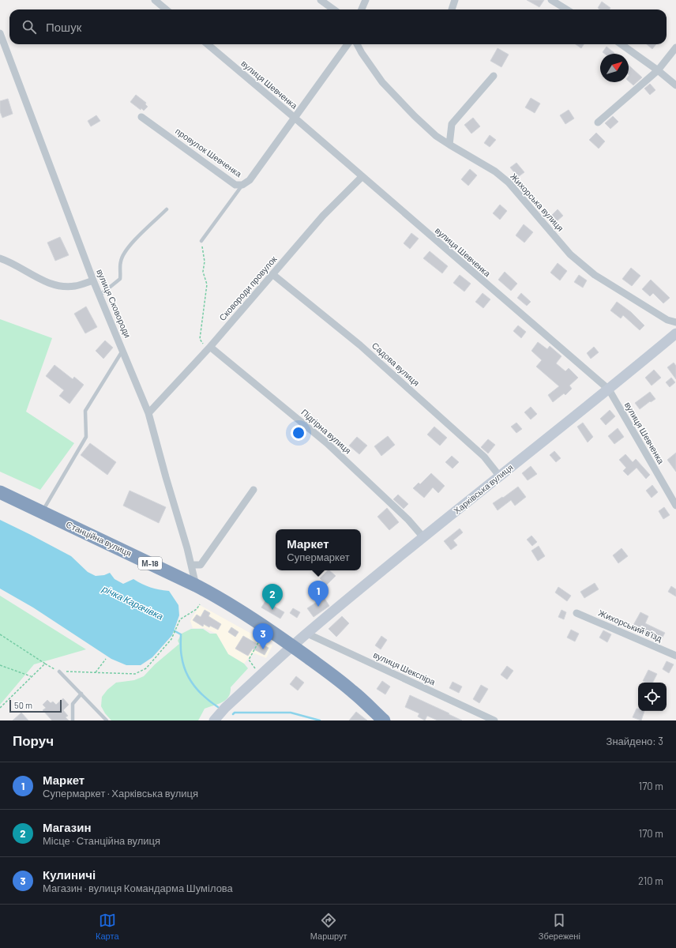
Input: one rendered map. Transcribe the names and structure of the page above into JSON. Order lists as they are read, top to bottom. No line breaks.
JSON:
{"streets":{"highway":["Станційна вулиця","М-18"],"main road":["Харківська вулиця"],"street":["вулиця Шевченка","провулок Шевченка","Жихорська вулиця","Сковороди провулок","вулиця Сковороди","Садова вулиця","Підгірна вулиця","Жихорський в’їзд","вулиця Шекспіра"]},"crossings":[["вулиця Шевченка","провулок Шевченка"],["вулиця Шевченка","Сковороди провулок"],["вулиця Шевченка","Харківська вулиця"],["Сковороди провулок","вулиця Сковороди"],["Сковороди провулок","Садова вулиця"],["Сковороди провулок","Підгірна вулиця"],["вулиця Сковороди","Станційна вулиця"],["Садова вулиця","Харківська вулиця"],["Підгірна вулиця","Харківська вулиця"],["Харківська вулиця","Станційна вулиця"],["Харківська вулиця","М-18"],["Харківська вулиця","вулиця Шекспіра"],["Станційна вулиця","М-18"]],"water":["річка Карачівка"],"scale_bar":"50 m","north":"top right","page":{"search":"Пошук","popup":["Маркет","Супермаркет"],"pins":["1","2","3"],"scale":"50 m","heading":["Поруч","Знайдено: 3"],"list":[{"mark":"1","name":"Маркет","note":"Супермаркет · Харківська вулиця","value":"170 m"},{"mark":"2","name":"Магазин","note":"Місце · Станційна вулиця","value":"170 m"},{"mark":"3","name":"Кулиничі","note":"Магазин · вулиця Командарма Шумілова","value":"210 m"}],"nav":["Карта","Маршрут","Збережені"]}}
